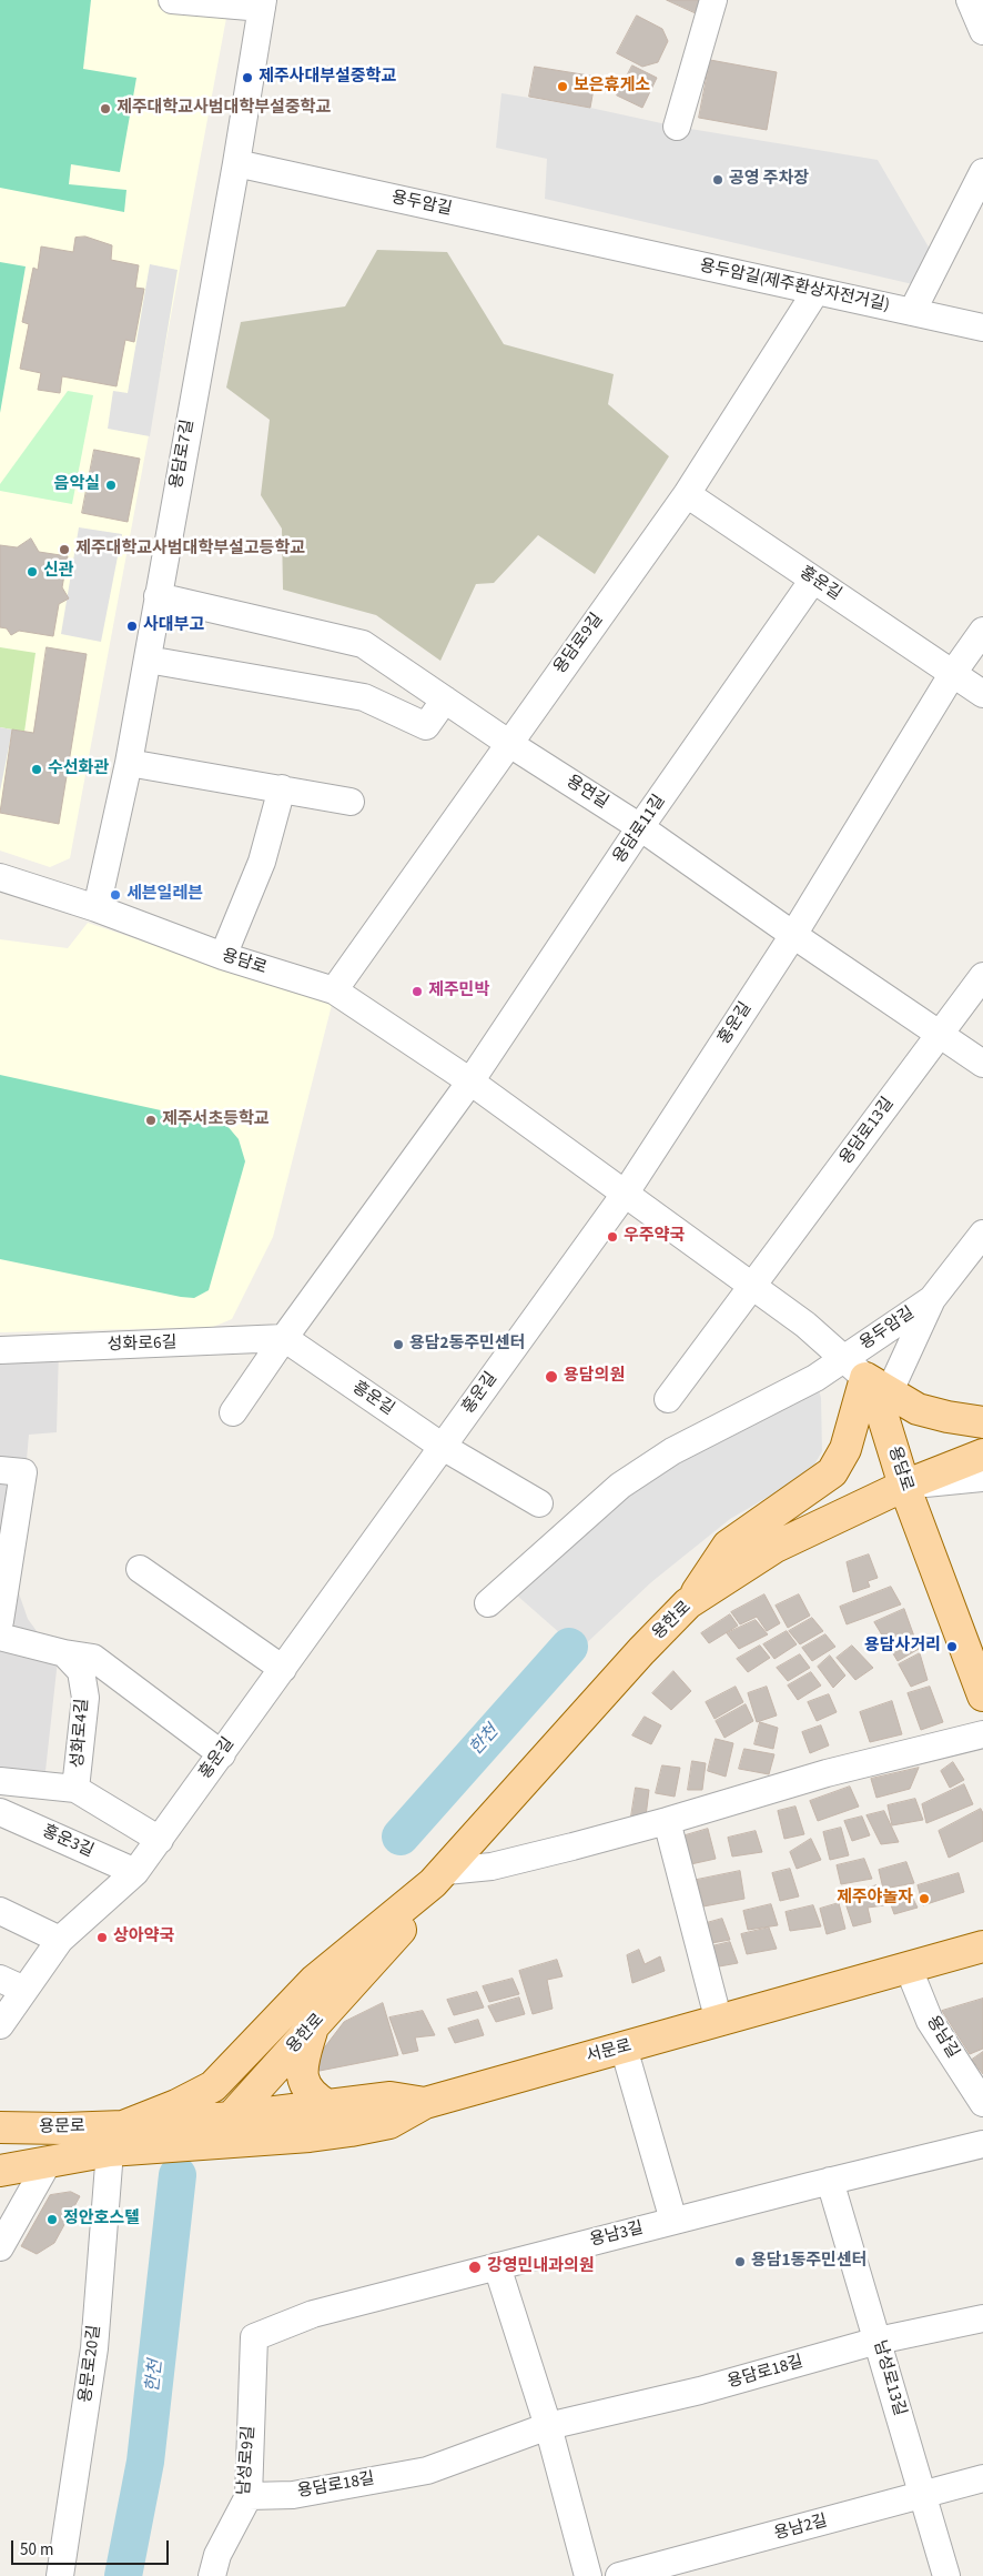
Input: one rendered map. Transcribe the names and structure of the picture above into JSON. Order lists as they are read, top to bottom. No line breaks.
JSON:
{"streets":{"main road":["용담로","용한로","서문로","용문로"],"street":["용두암길","용두암길(제주환상자전거길)","용담로7길","홍운길","용담로9길","용연길","용담로11길","용담로13길","성화로6길","흥운길","성화로4길","홍운3길","용남길","용남3길","용문로20길","용담로18길","남성로13길","남성로9길","용남2길"]},"crossings":[["용두암길","용두암길(제주환상자전거길)"],["용두암길","용담로7길"],["용두암길","용담로"],["용두암길(제주환상자전거길)","용담로9길"],["용담로7길","용연길"],["용담로7길","용담로"],["홍운길","용담로9길"],["홍운길","용연길"],["홍운길","용담로11길"],["홍운길","용담로"],["홍운길","흥운길"],["홍운길","성화로4길"],["홍운길","홍운3길"],["용담로9길","용연길"],["용담로9길","용담로"],["용연길","용담로11길"],["용연길","용담로13길"],["용담로11길","용담로"],["용담로","용담로13길"],["용담로","용한로"],["성화로6길","흥운길"],["용한로","서문로"],["용한로","용문로"],["용한로","용문로20길"],["용남길","서문로"],["서문로","용문로"],["서문로","용문로20길"],["용문로","용문로20길"],["용남3길","남성로13길"],["용남3길","남성로9길"],["용담로18길","남성로13길"],["용담로18길","남성로9길"],["남성로13길","용남2길"]],"water":["한천"],"places":["제주사대부설중학교","보은휴게소","제주대학교사범대학부설중학교","공영 주차장","음악실","제주대학교사범대학부설고등학교","신관","사대부고","수선화관","세븐일레븐","제주민박","제주서초등학교","우주약국","용담2동주민센터","용담의원","용담사거리","제주야놀자","상아약국","정안호스텔","용담1동주민센터","강영민내과의원"],"scale_bar":"50 m"}
